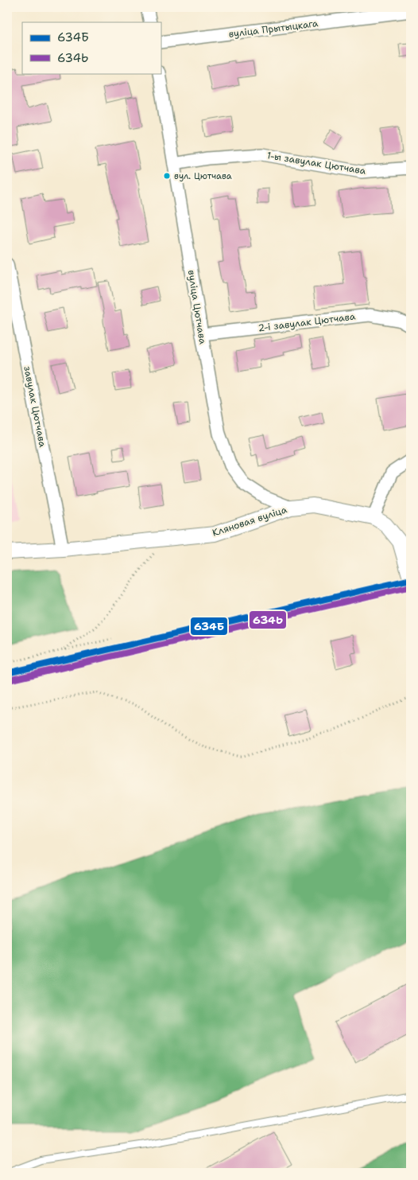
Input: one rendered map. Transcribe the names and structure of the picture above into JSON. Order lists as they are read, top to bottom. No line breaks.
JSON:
{"streets":{"street":["вуліца Прытыцкага","1-ы завулак Цютчава","вуліца Цютчава","2-і завулак Цютчава","завулак Цютчава","Кляновая вуліца"]},"crossings":[["1-ы завулак Цютчава","вуліца Цютчава"],["вуліца Цютчава","2-і завулак Цютчава"],["вуліца Цютчава","Кляновая вуліца"],["завулак Цютчава","Кляновая вуліца"]],"places":["вул. Цютчава"],"lines":["transit line 634Б","transit line 634Ь"],"legend":["634Б","634Ь"]}
